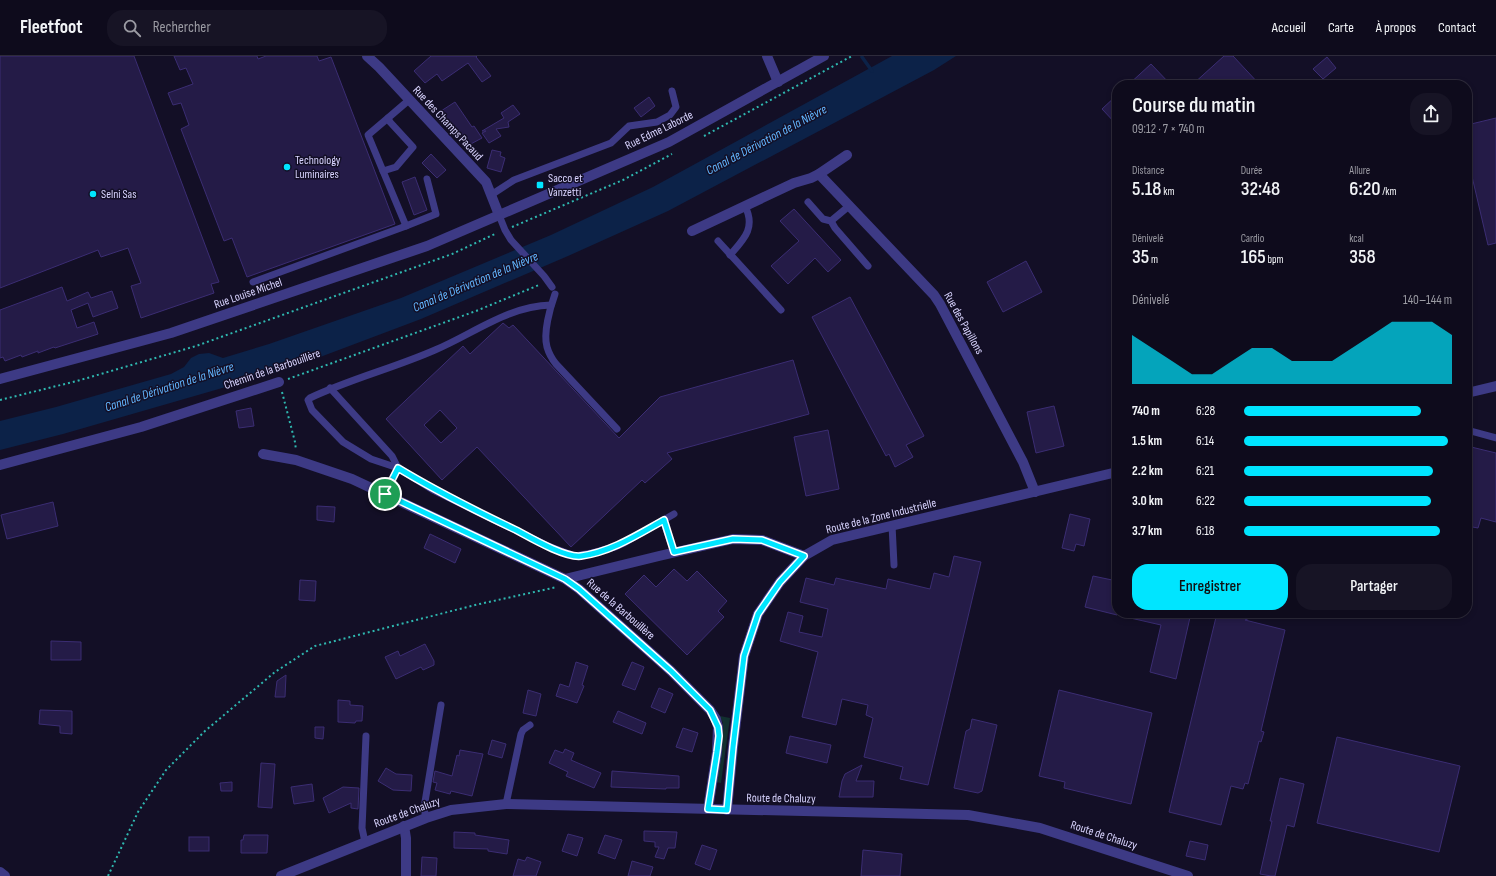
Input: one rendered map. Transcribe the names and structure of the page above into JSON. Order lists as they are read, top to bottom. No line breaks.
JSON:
{"streets":{"street":["Rue des Champs Pacaud","Rue Edme Laborde","Rue Louise Michel","Rue des Papillons","Chemin de la Barbouillère","Route de la Zone Industrielle","Rue de la Barbouillère","Route de Chaluzy"]},"crossings":[["Rue des Champs Pacaud","Rue Edme Laborde"],["Rue des Champs Pacaud","Rue Louise Michel"],["Rue Edme Laborde","Rue Louise Michel"],["Rue des Papillons","Route de la Zone Industrielle"],["Route de la Zone Industrielle","Route de Chaluzy"],["Rue de la Barbouillère","Route de Chaluzy"]],"water":["Canal de Dérivation de la Nièvre"],"places":{"other":["Technology Luminaires","Selni Sas"],"transit":["Sacco et Vanzetti"]},"page":{"header":"Fleetfoot","search":"Rechercher","nav":["Accueil","Carte","À propos","Contact"],"heading":["Course du matin","09:12 · 7 × 740 m"],"stats":[["Distance","5.18 km"],["Durée","32:48"],["Allure","6:20 /km"],["Dénivelé","35 m"],["Cardio","165 bpm"],["kcal","358"]],"chart":["Dénivelé","140–144 m"],"list":[{"name":"740 m","note":"6:28"},{"name":"1.5 km","note":"6:14"},{"name":"2.2 km","note":"6:21"},{"name":"3.0 km","note":"6:22"},{"name":"3.7 km","note":"6:18"}],"buttons":["Enregistrer","Partager"]}}
